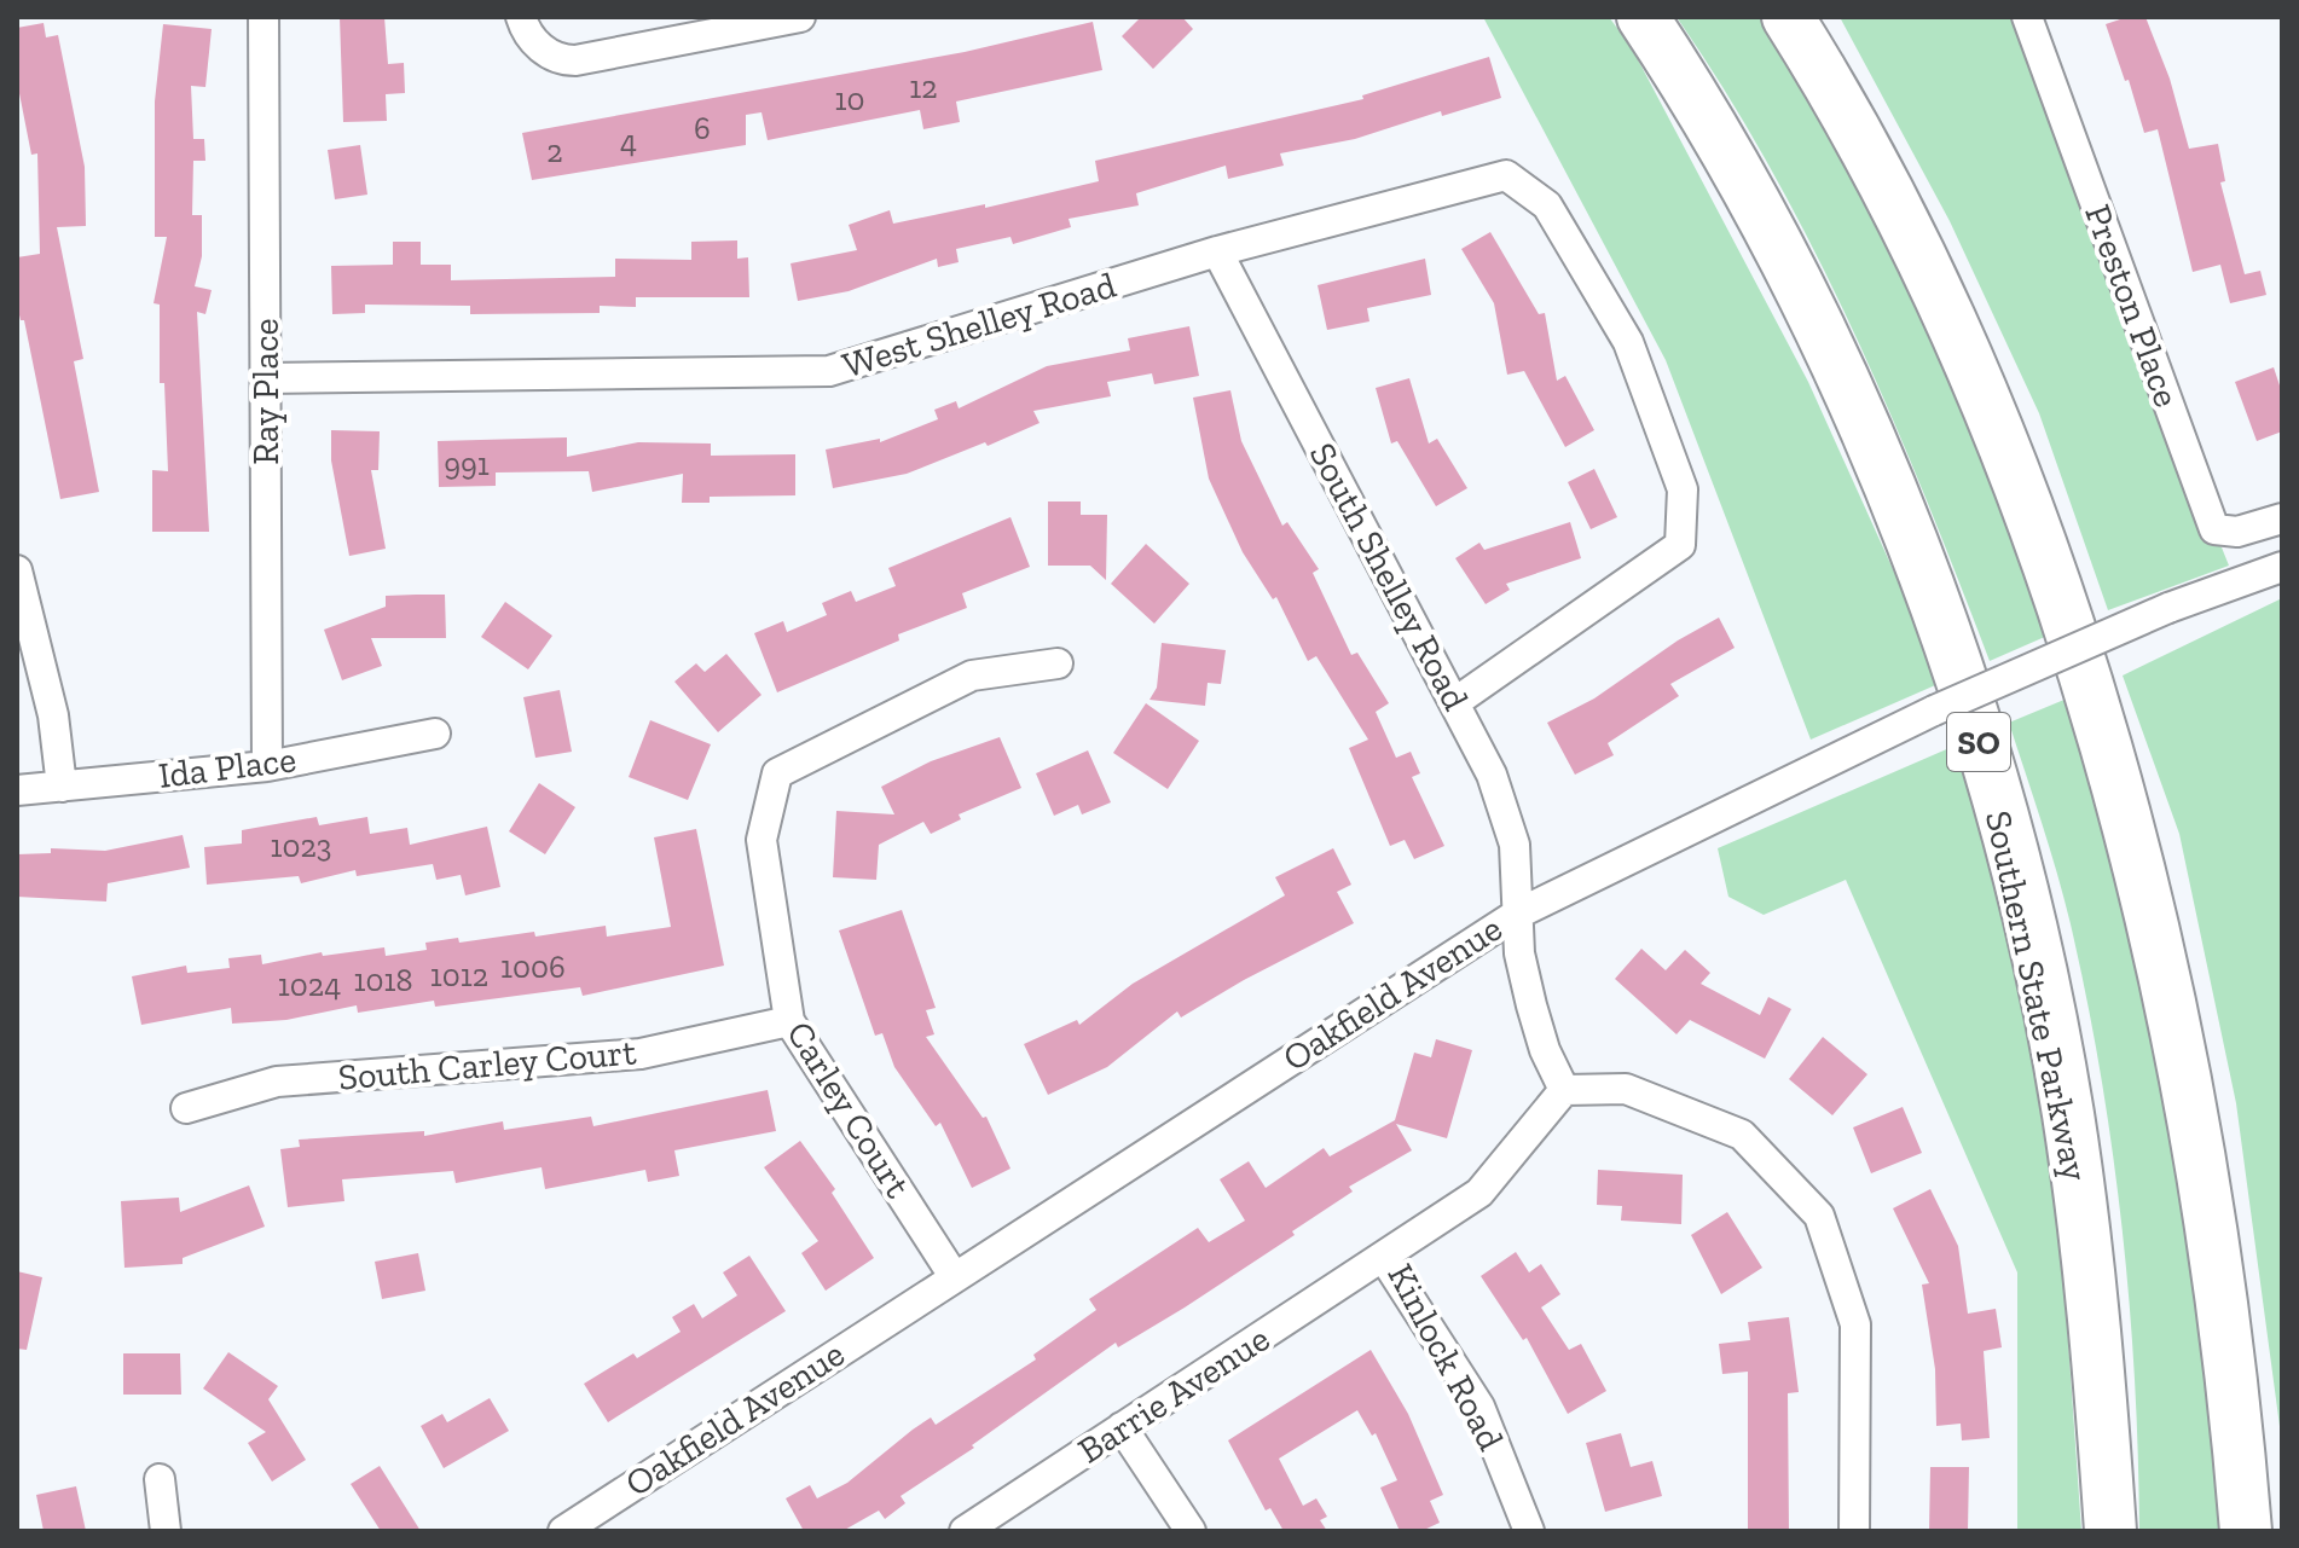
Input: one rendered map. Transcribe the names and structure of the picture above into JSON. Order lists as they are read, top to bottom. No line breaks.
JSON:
{"streets":{"highway":["SO","Southern State Parkway"],"street":["Preston Place","West Shelley Road","Ray Place","South Shelley Road","Ida Place","Oakfield Avenue","South Carley Court","Carley Court","Kinlock Road","Barrie Avenue"]},"crossings":[["West Shelley Road","Ray Place"],["West Shelley Road","South Shelley Road"],["Ray Place","Ida Place"],["South Shelley Road","Oakfield Avenue"],["Oakfield Avenue","Carley Court"],["South Carley Court","Carley Court"],["Kinlock Road","Barrie Avenue"]],"house_numbers":["12","10","6","4","2","991","1023","1006","1012","1018","1024"]}
